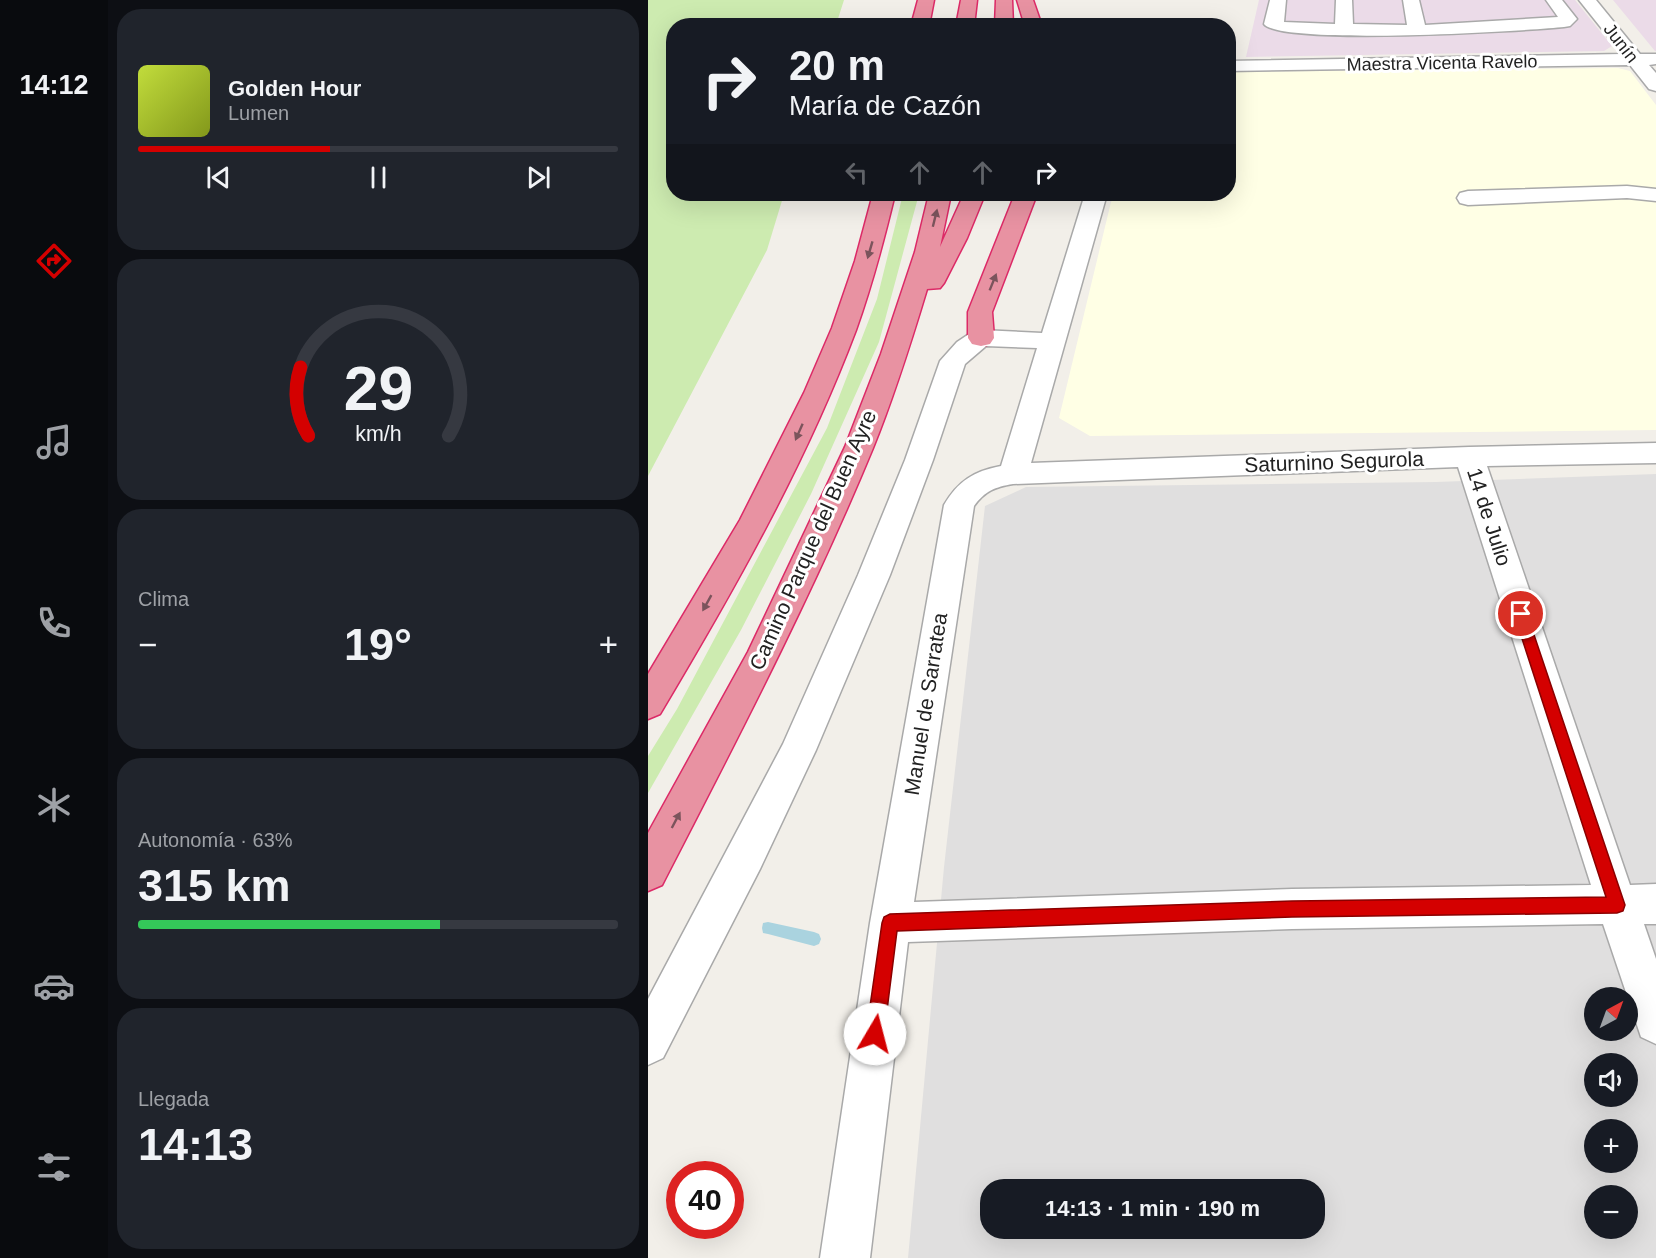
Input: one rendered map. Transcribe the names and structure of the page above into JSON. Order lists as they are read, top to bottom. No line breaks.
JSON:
{"streets":{"highway":["Camino Parque del Buen Ayre"],"street":["Junín","Maestra Vicenta Ravelo","Saturnino Segurola","14 de Julio","Manuel de Sarratea"]},"crossings":[["Junín","Maestra Vicenta Ravelo"],["Saturnino Segurola","14 de Julio"],["Saturnino Segurola","Manuel de Sarratea"]],"north":"top right","page":{"tabs":"14:12","turn":["20 m","María de Cazón"],"song":["Golden Hour","Lumen"],"tile":["Clima",["Autonomía · 63%","315 km"],["Llegada","14:13"]],"heat":["−","19°","+"],"map_buttons":["+","−"],"limit":"40","trip":"14:13 · 1 min · 190 m","gauge":["29","km/h"]}}
